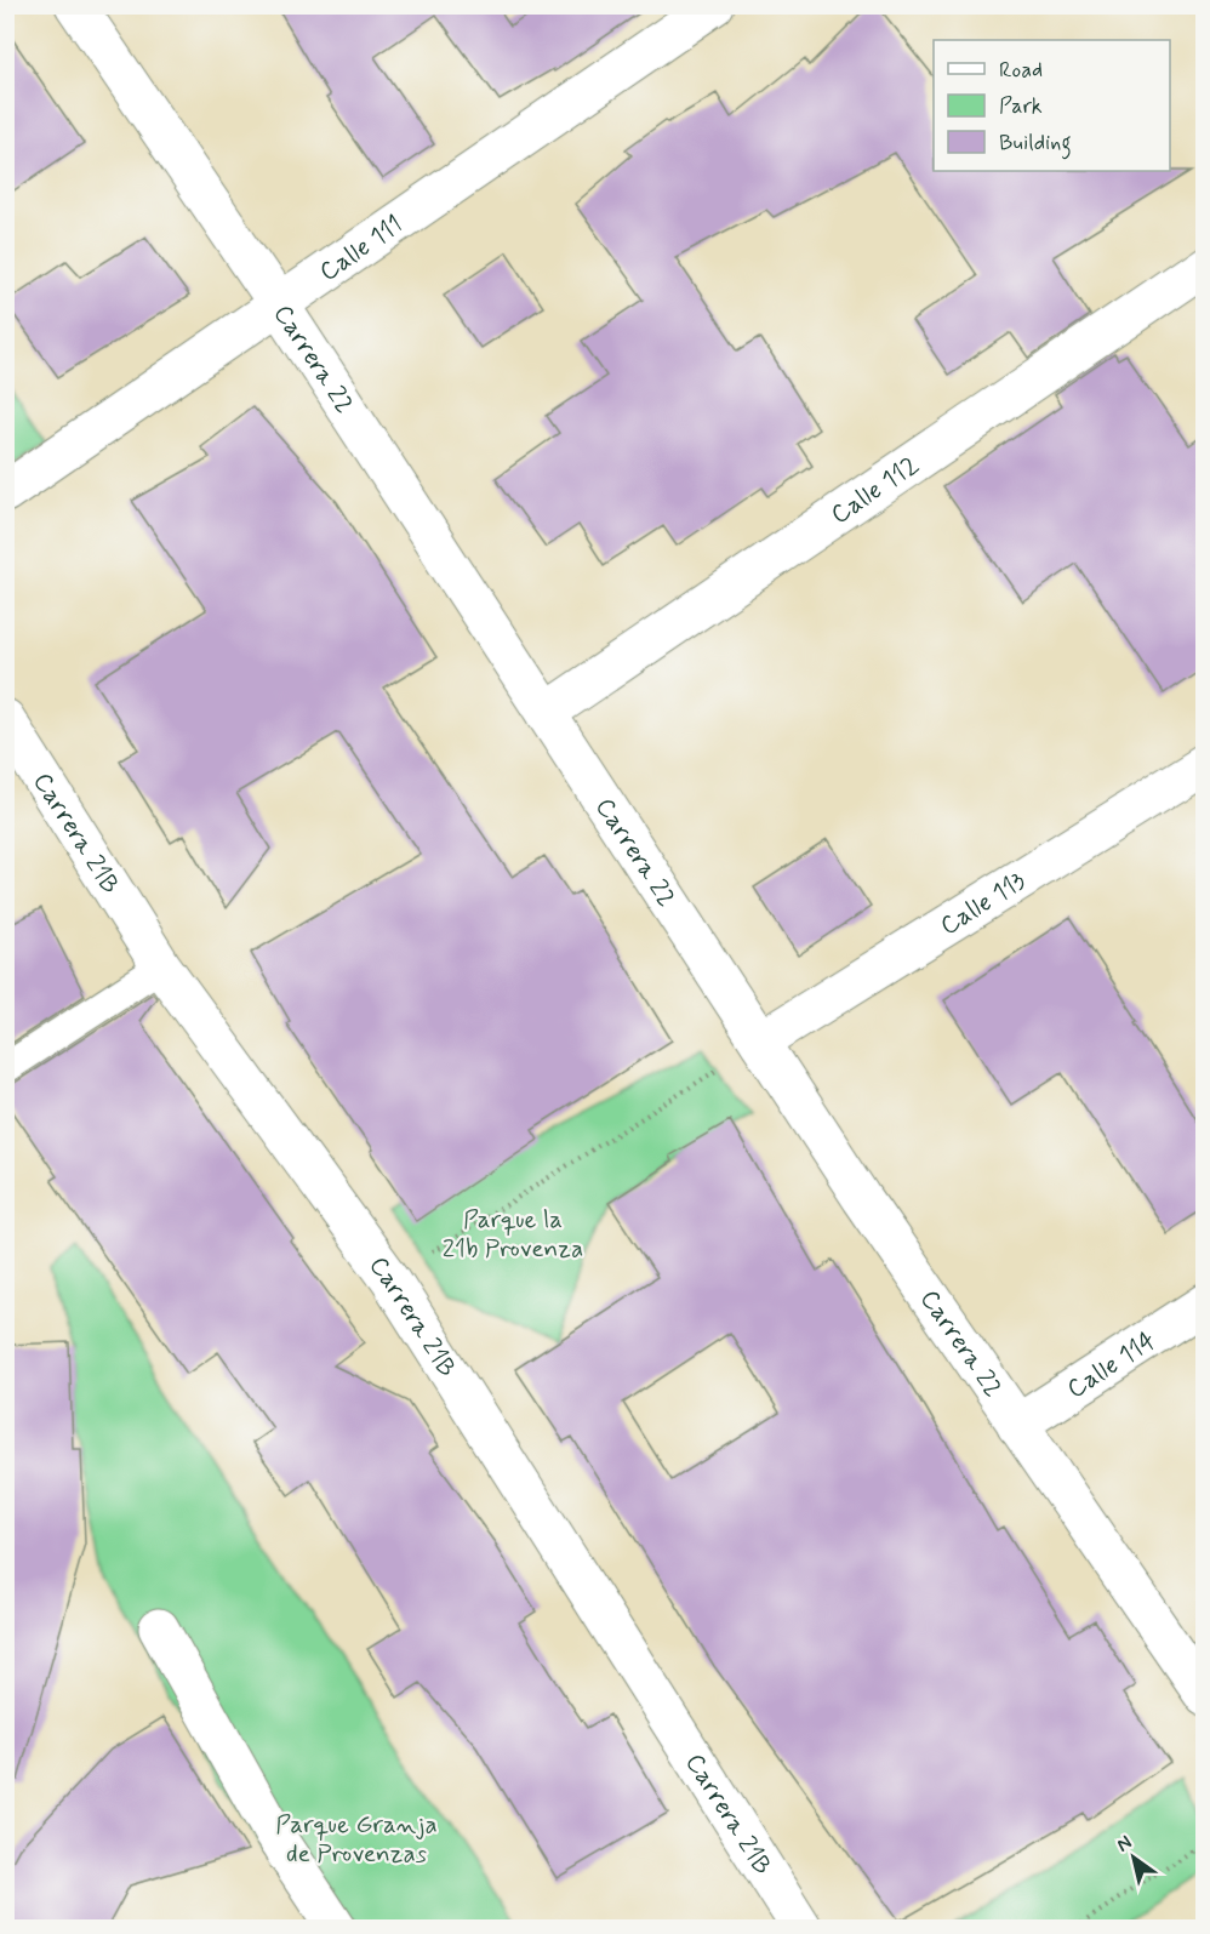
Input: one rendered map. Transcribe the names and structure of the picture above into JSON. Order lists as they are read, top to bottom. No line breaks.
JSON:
{"streets":{"street":["Calle 111","Carrera 22","Calle 112","Carrera 21B","Calle 113","Calle 114"]},"crossings":[["Calle 111","Carrera 22"],["Carrera 22","Calle 112"],["Carrera 22","Calle 113"],["Carrera 22","Calle 114"]],"parks":["Parque la 21b Provenza","Parque Granja de Provenzas"],"legend":["Road","Park","Building"],"north":"top left"}
